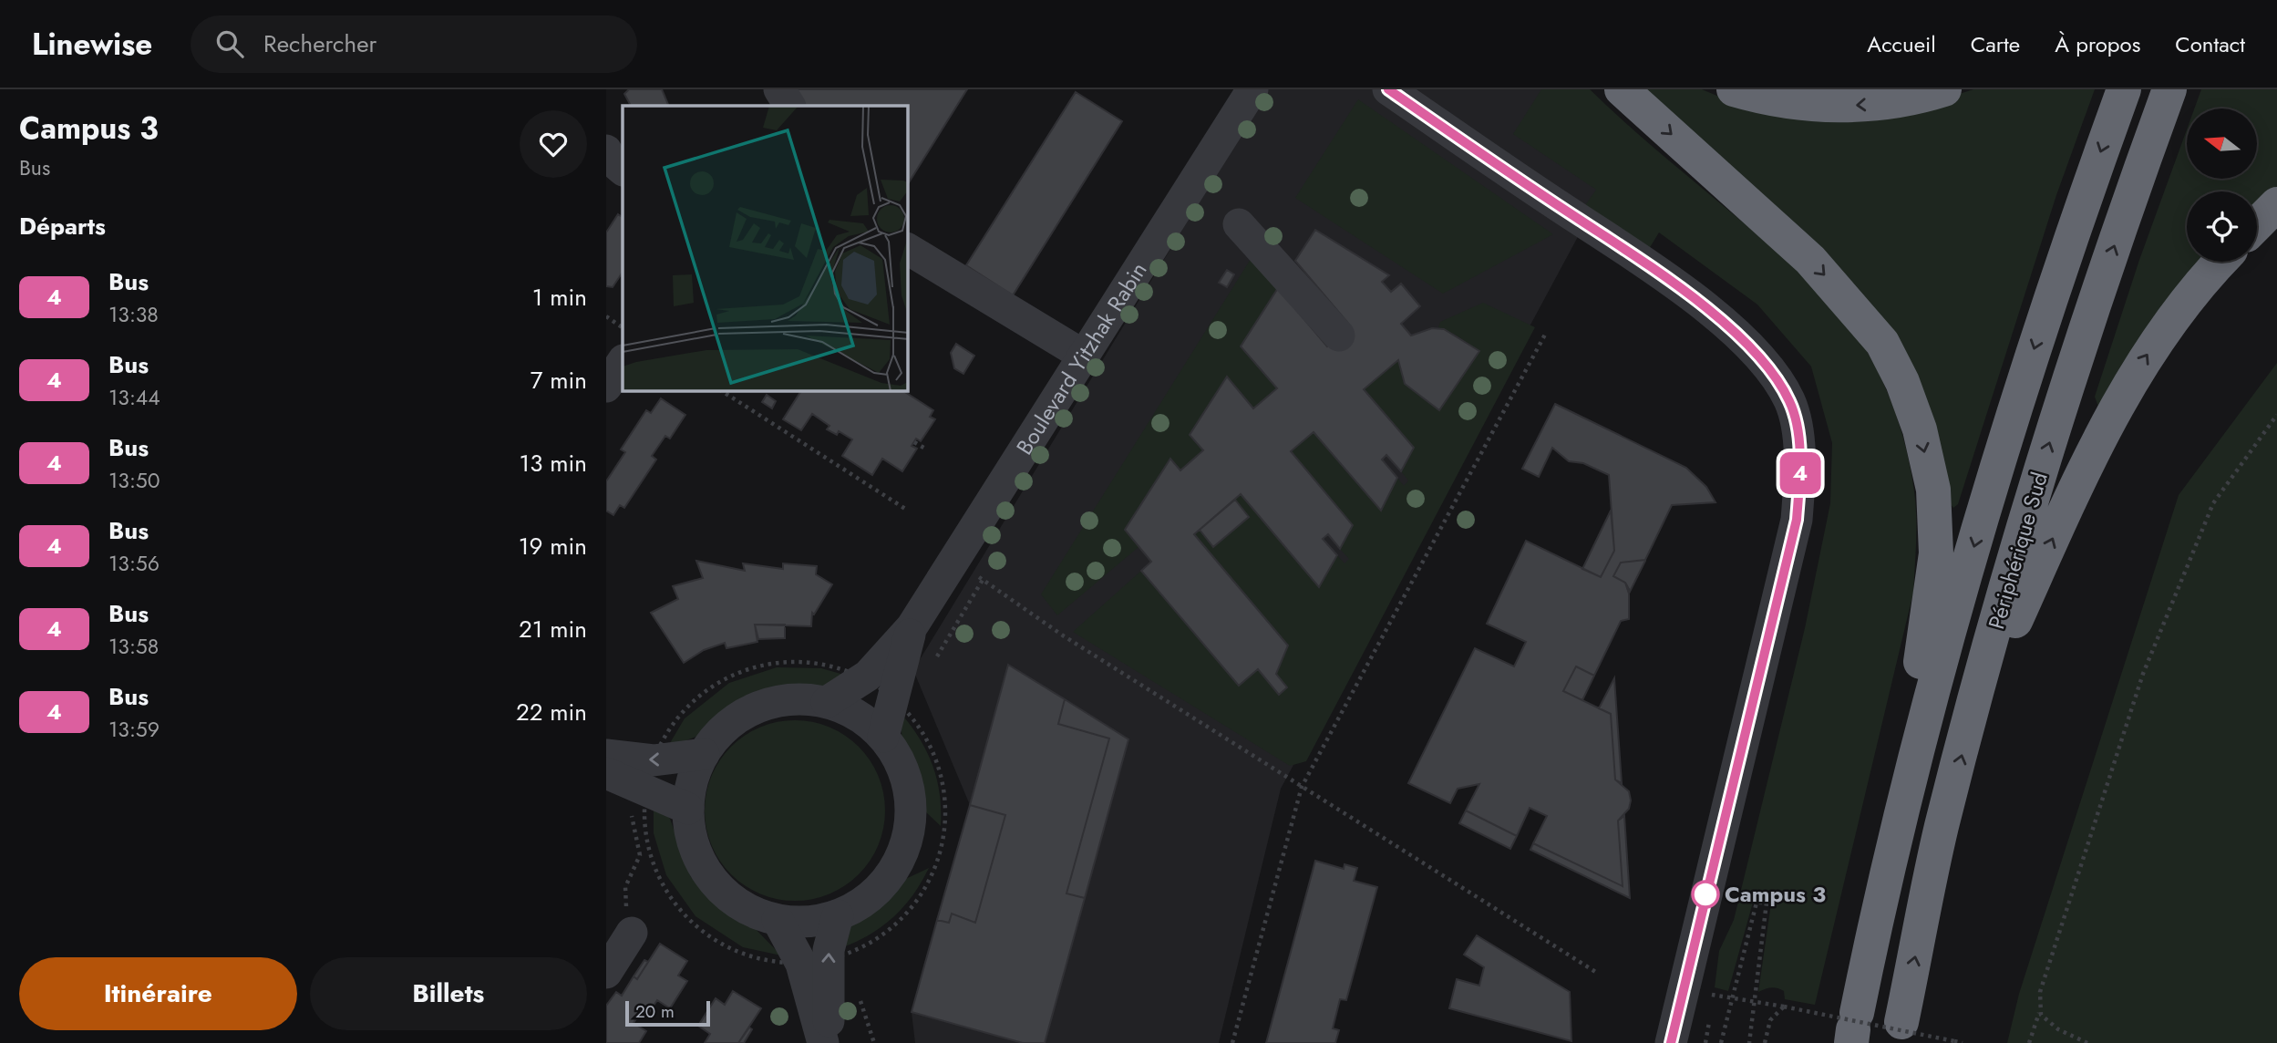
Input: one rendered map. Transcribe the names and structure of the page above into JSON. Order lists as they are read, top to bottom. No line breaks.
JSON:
{"streets":{"highway":["Périphérique Sud"],"street":["Boulevard Yitzhak Rabin"]},"places":["Campus 3"],"lines":["bus line 4"],"scale_bar":"20 m","north":"left","page":{"header":"Linewise","search":"Rechercher","nav":["Accueil","Carte","À propos","Contact"],"heading":[["Campus 3","Bus"],"Départs"],"on_map":"4","list":[{"mark":"4","name":"Bus","note":"13:38","value":"1 min"},{"mark":"4","name":"Bus","note":"13:44","value":"7 min"},{"mark":"4","name":"Bus","note":"13:50","value":"13 min"},{"mark":"4","name":"Bus","note":"13:56","value":"19 min"},{"mark":"4","name":"Bus","note":"13:58","value":"21 min"},{"mark":"4","name":"Bus","note":"13:59","value":"22 min"}],"buttons":["Itinéraire","Billets"],"scale":"20 m"}}
